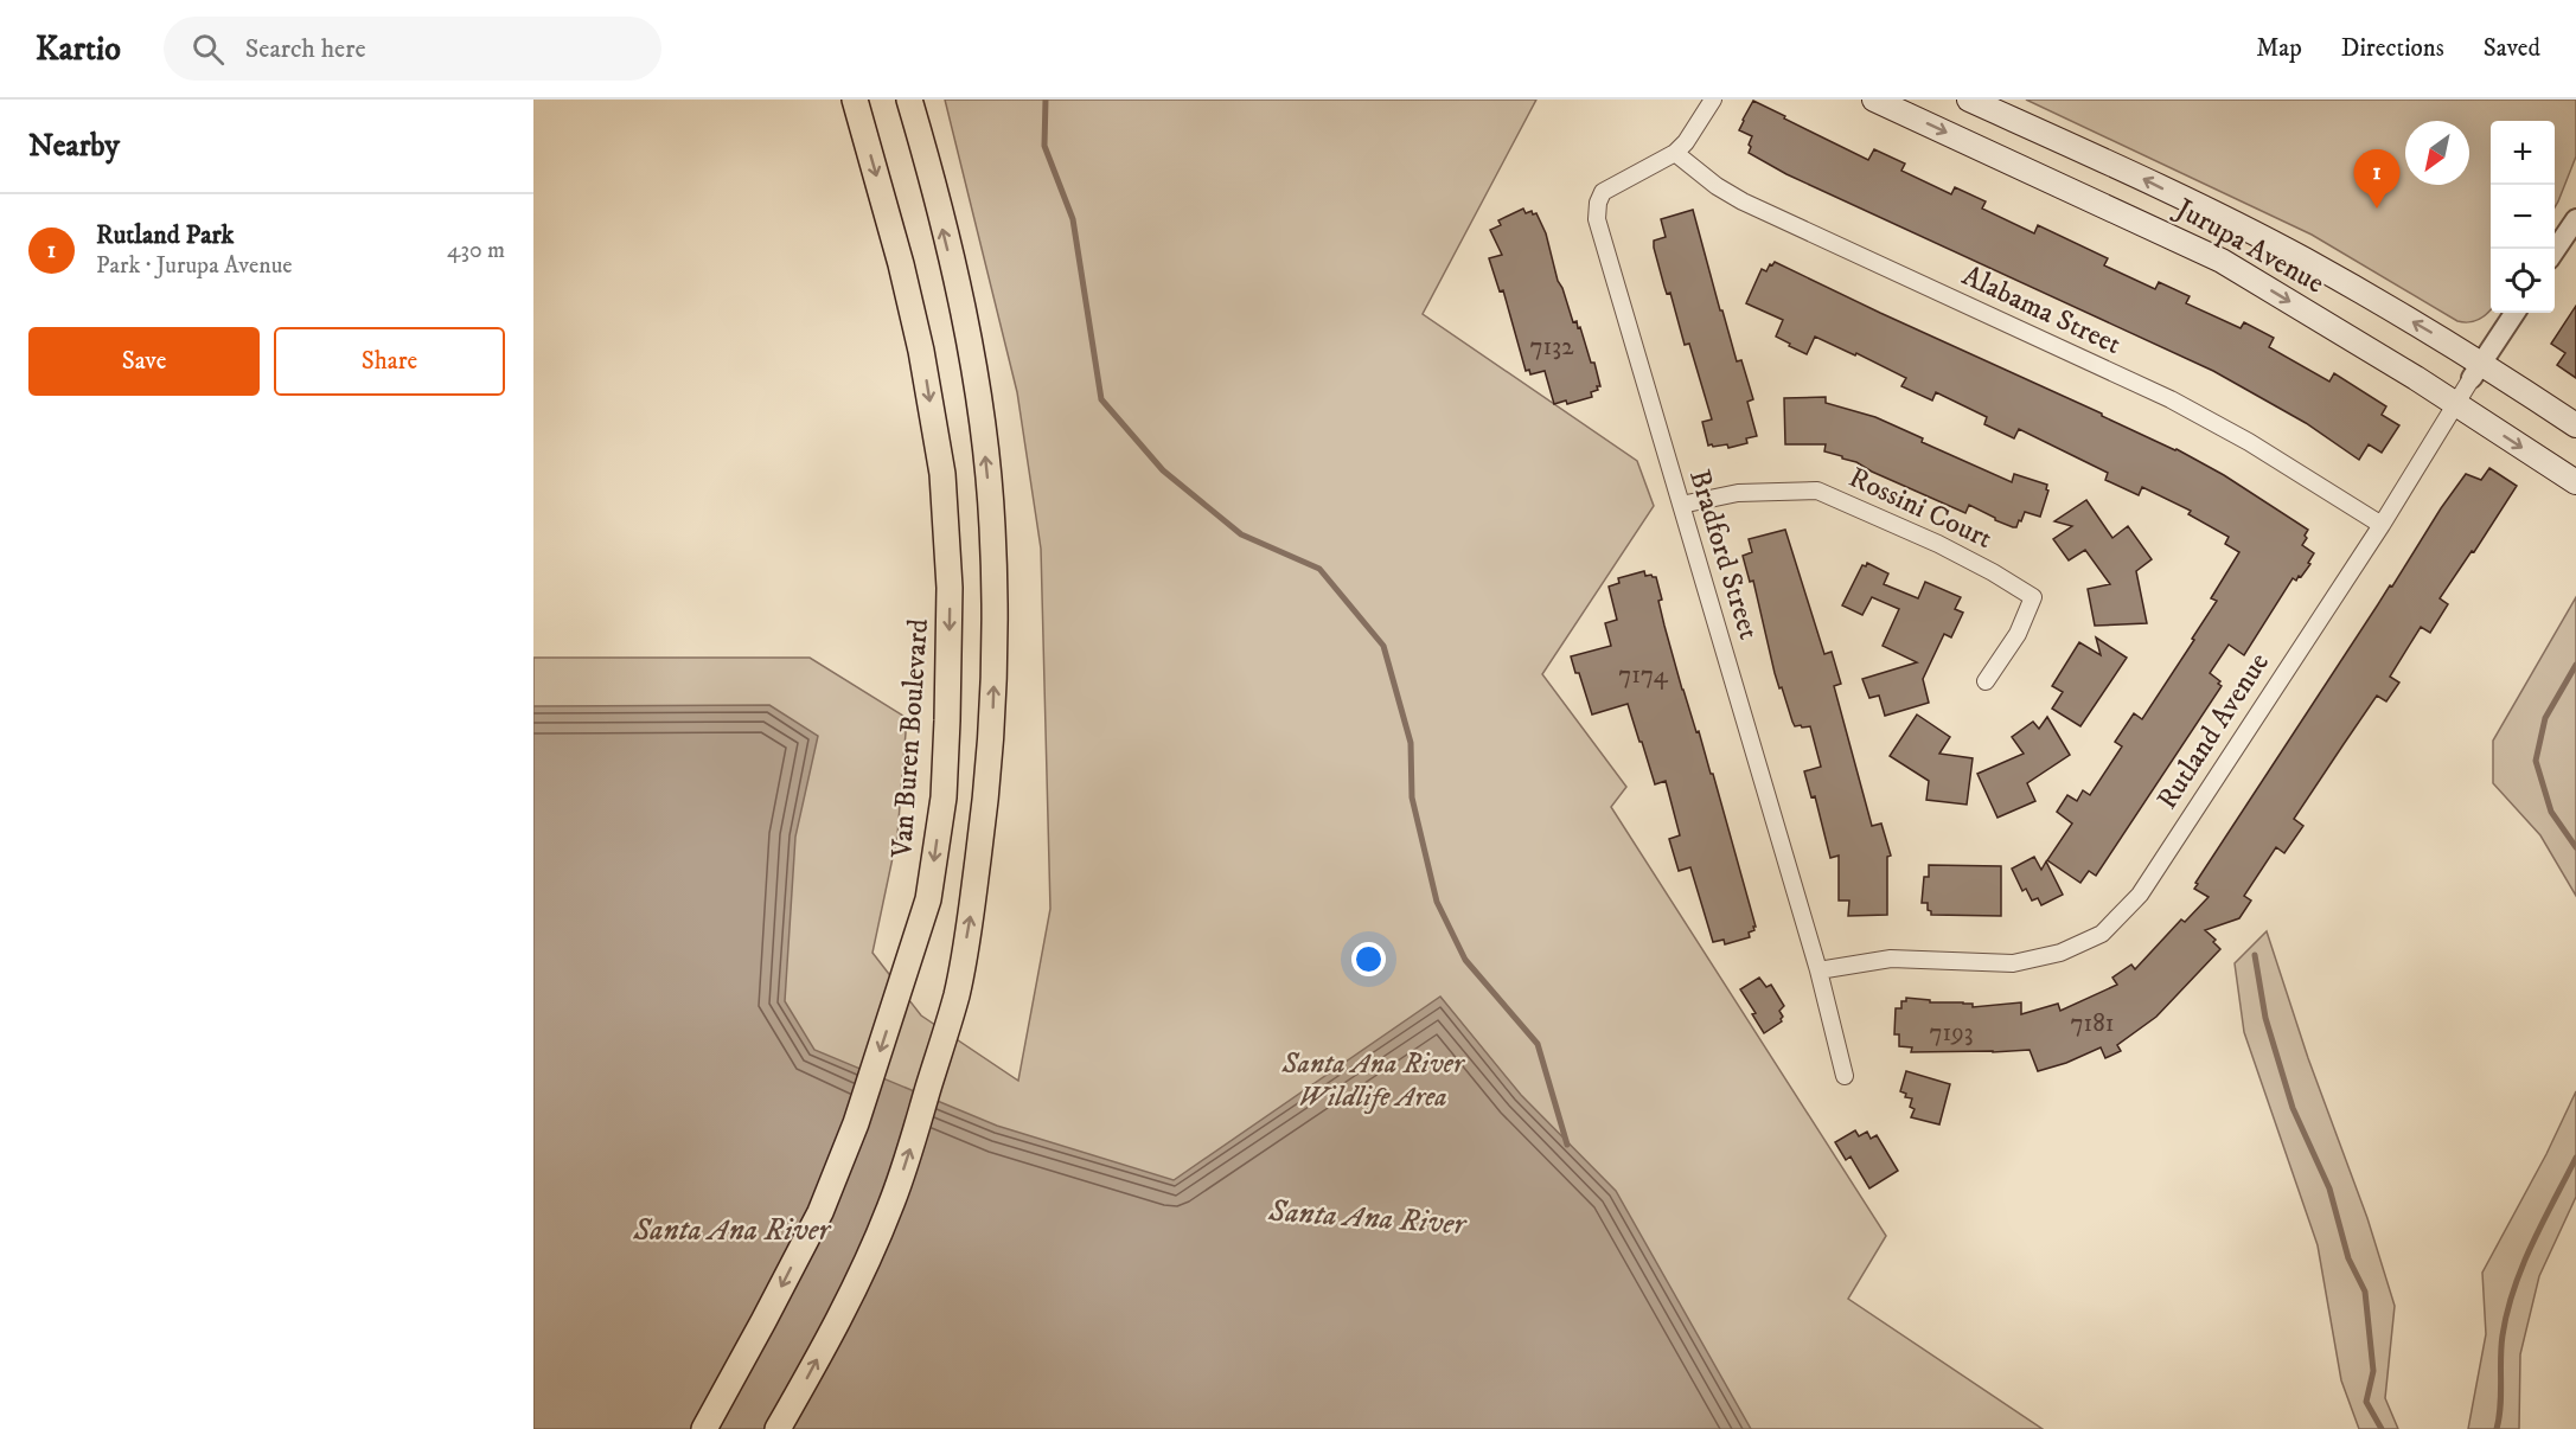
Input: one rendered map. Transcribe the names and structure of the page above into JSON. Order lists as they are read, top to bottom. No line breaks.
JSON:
{"streets":{"main road":["Jurupa Avenue","Van Buren Boulevard"],"street":["Alabama Street","Rossini Court","Bradford Street","Rutland Avenue"]},"crossings":[["Jurupa Avenue","Rutland Avenue"],["Alabama Street","Bradford Street"],["Alabama Street","Rutland Avenue"],["Rossini Court","Bradford Street"],["Bradford Street","Rutland Avenue"]],"water":["Santa Ana River"],"parks":["Santa Ana River Wildlife Area"],"house_numbers":["7132","7174","7181","7193"],"north":"bottom left","page":{"header":"Kartio","search":"Search here","nav":["Map","Directions","Saved"],"heading":"Nearby","map_buttons":["+","−"],"pins":"1","list":[{"mark":"1","name":"Rutland Park","note":"Park · Jurupa Avenue","value":"430 m"}],"buttons":["Save","Share"]}}
